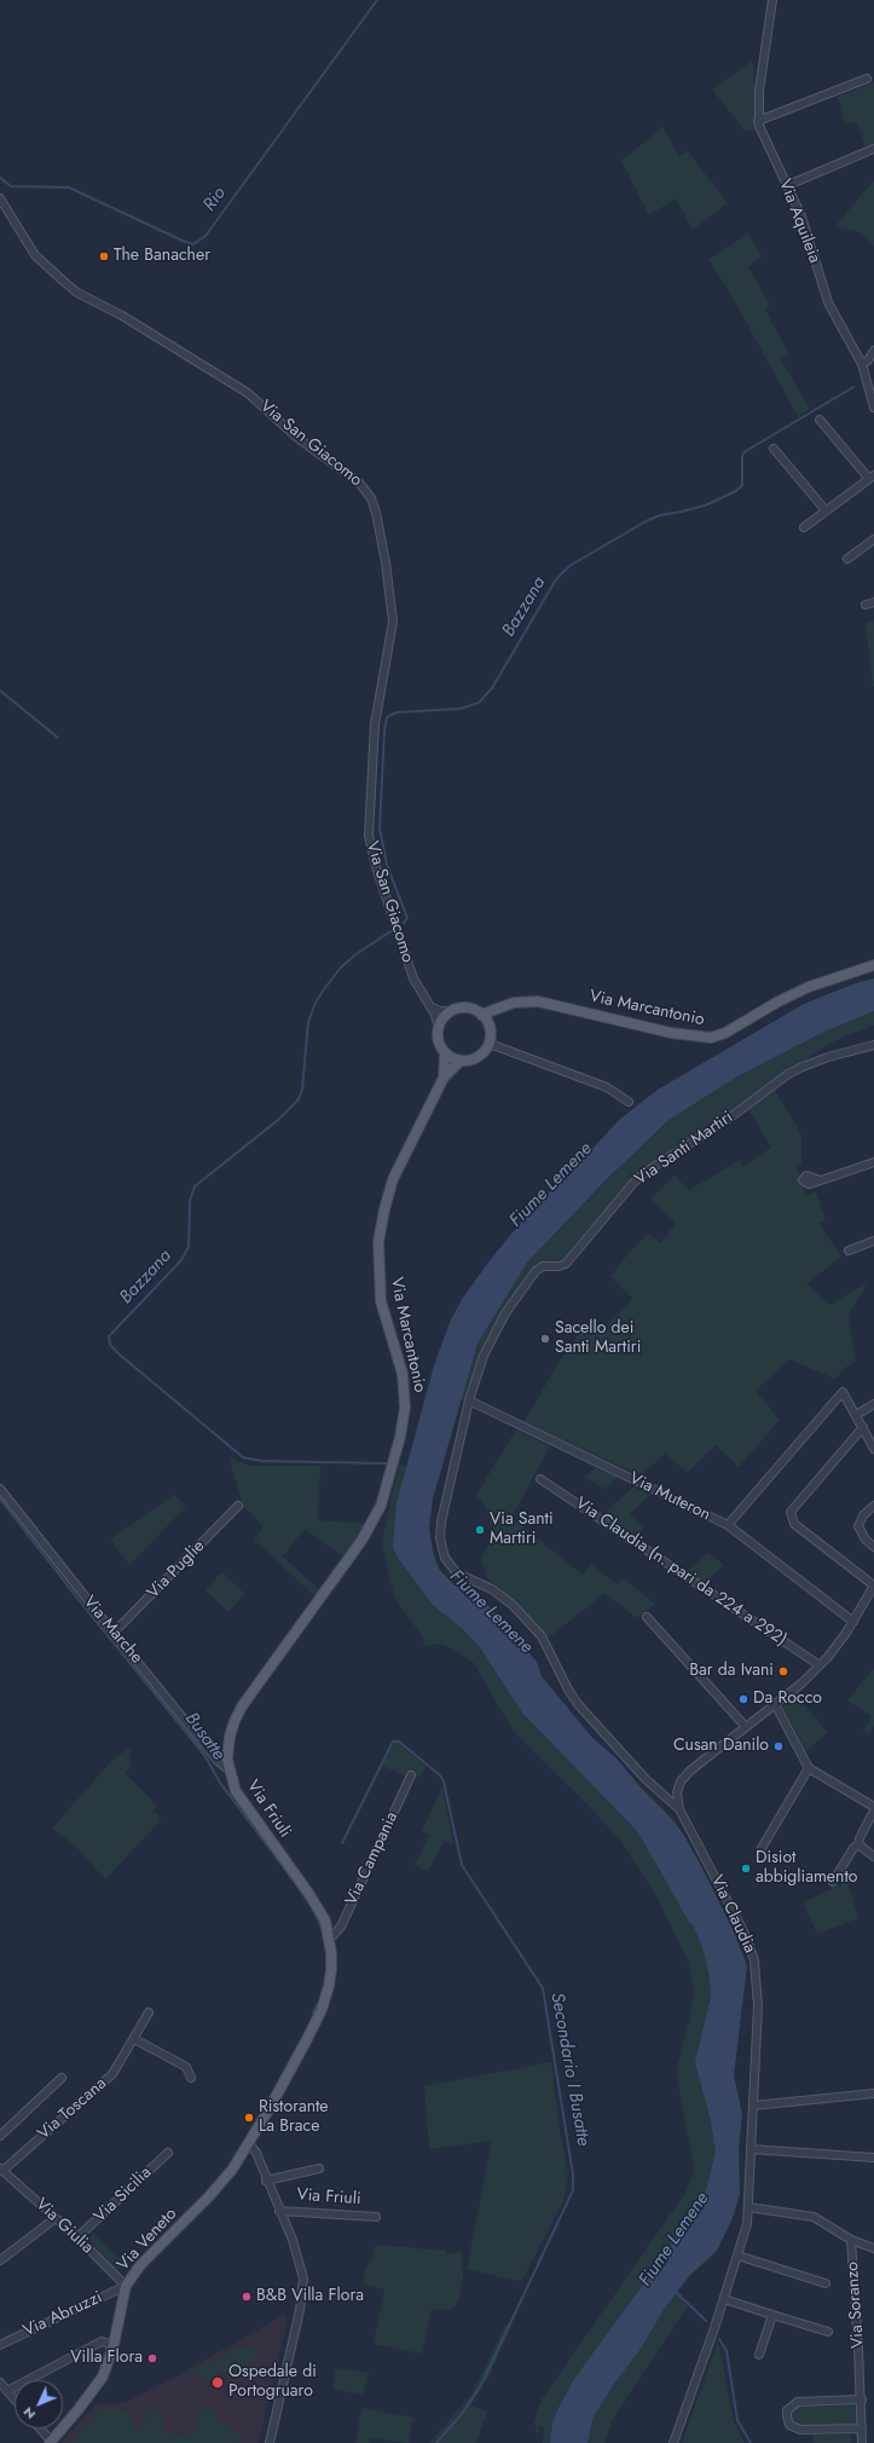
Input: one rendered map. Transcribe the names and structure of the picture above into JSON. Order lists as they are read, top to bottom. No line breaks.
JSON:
{"streets":{"main road":["Via Marcantonio","Via Friuli","Via Veneto"],"street":["Via Aquileia","Via San Giacomo","Via Santi Martiri","Via Muteron","Via Puglie","Via Claudia (n. pari da 224 a 292)","Via Marche","Via Campania","Via Claudia","Via Toscana","Via Sicilia","Via Giulia","Via Soranzo","Via Abruzzi"]},"crossings":[["Via San Giacomo","Via Marcantonio"],["Via Marcantonio","Via Friuli"],["Via Santi Martiri","Via Muteron"],["Via Santi Martiri","Via Claudia"],["Via Muteron","Via Claudia"],["Via Puglie","Via Marche"],["Via Claudia (n. pari da 224 a 292)","Via Claudia"],["Via Marche","Via Friuli"],["Via Friuli","Via Campania"],["Via Friuli","Via Veneto"],["Via Toscana","Via Giulia"],["Via Sicilia","Via Giulia"],["Via Giulia","Via Veneto"],["Via Giulia","Via Abruzzi"],["Via Veneto","Via Abruzzi"]],"water":["Rio","Bazzana","Fiume Lemene","Busatte","Secondario I Busatte"],"places":["The Banacher","Sacello dei Santi Martiri","Via Santi Martiri","Bar da Ivani","Da Rocco","Cusan Danilo","Disiot abbigliamento","Ristorante La Brace","B&B Villa Flora","Villa Flora","Ospedale di Portogruaro"],"north":"bottom left"}
